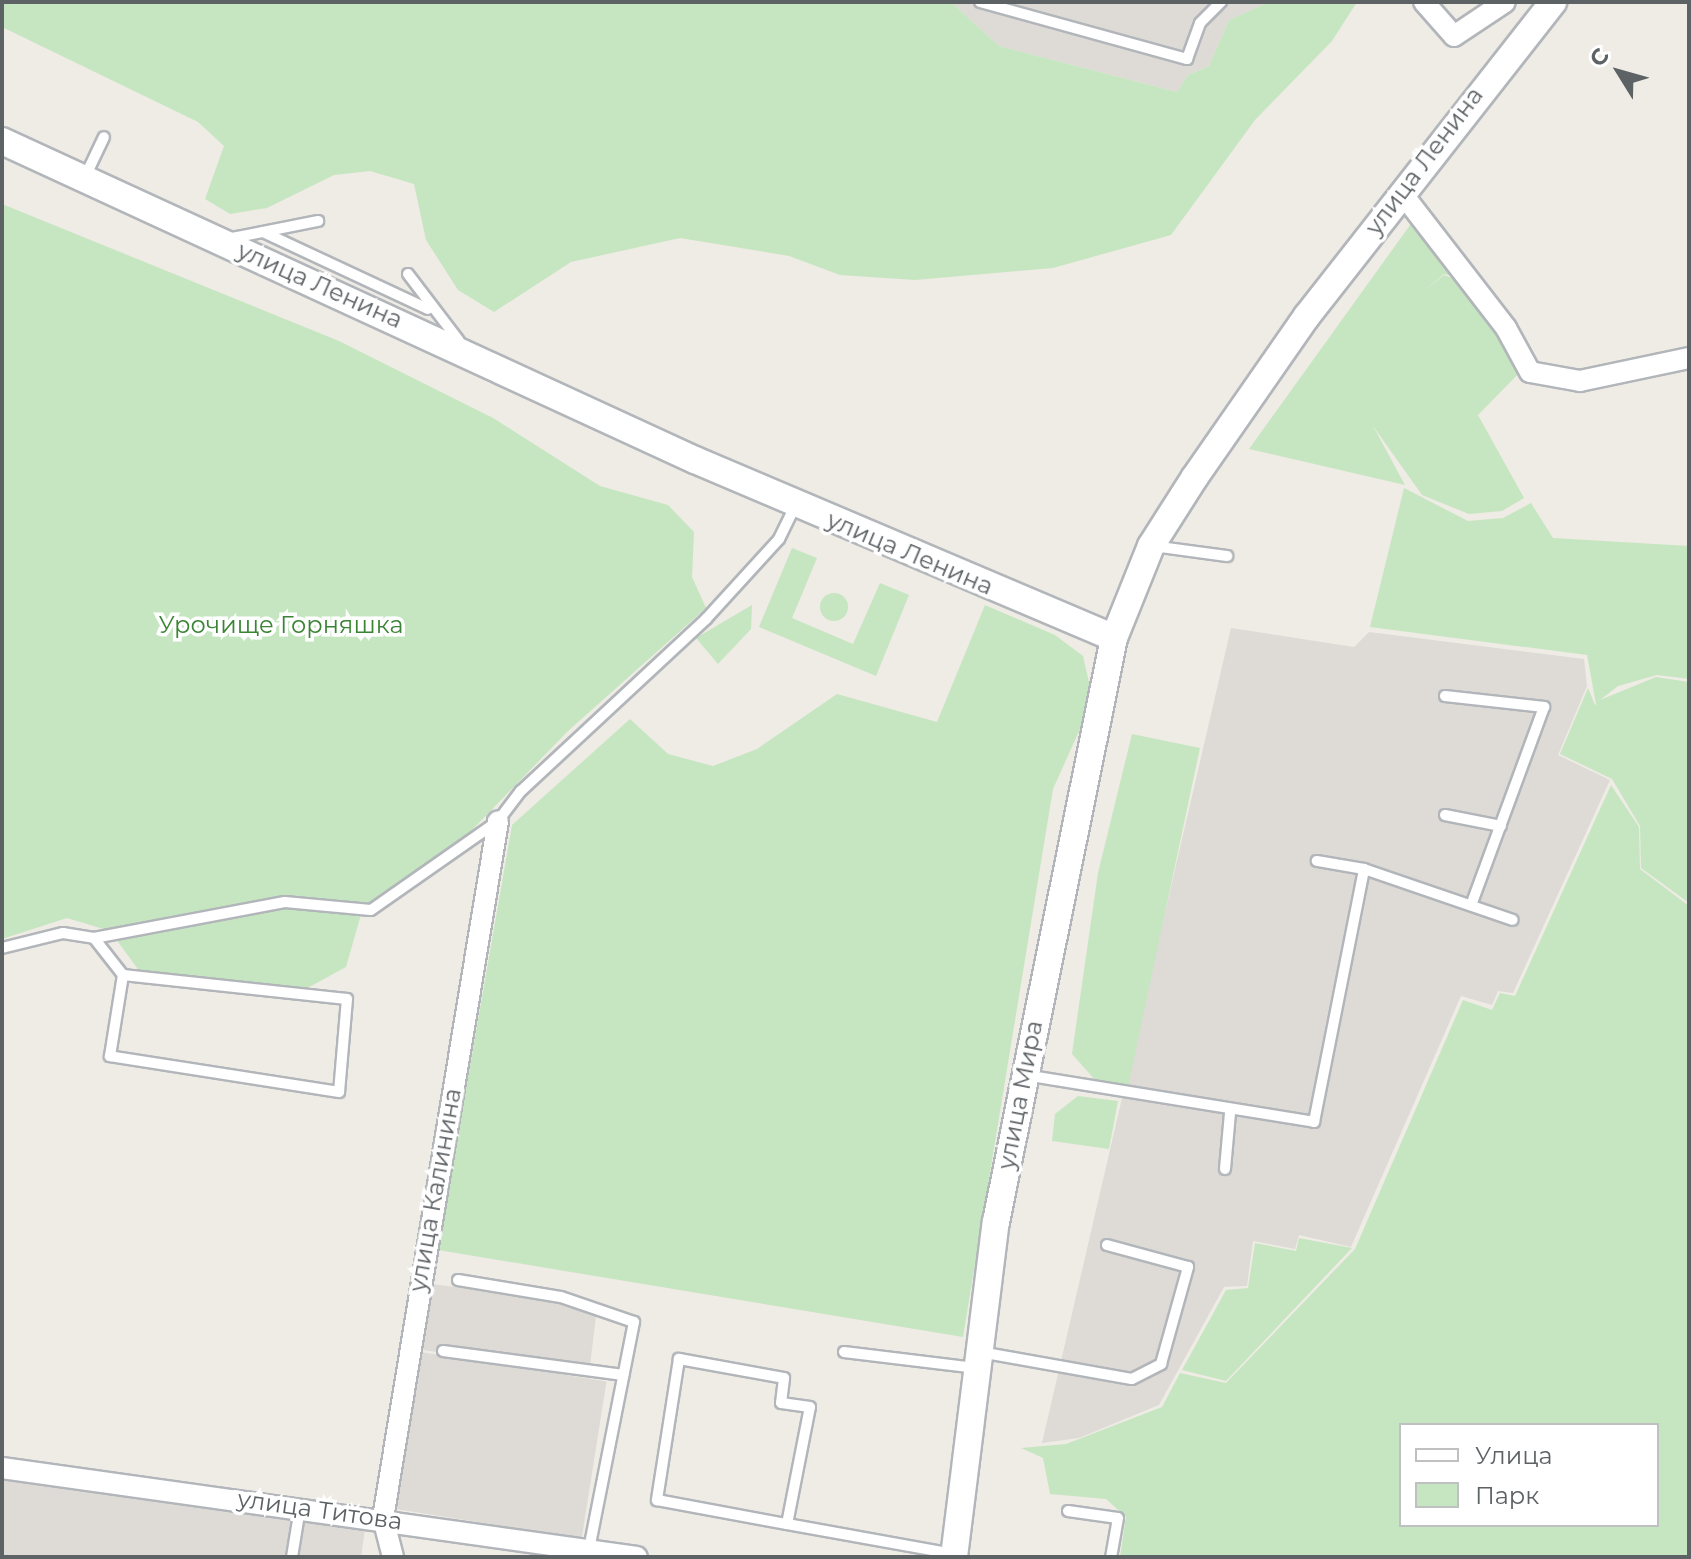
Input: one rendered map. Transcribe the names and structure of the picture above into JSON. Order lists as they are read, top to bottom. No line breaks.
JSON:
{"streets":{"main road":["улица Ленина","улица Мира"],"street":["улица Калинина","улица Титова"]},"crossings":[["улица Ленина","улица Мира"],["улица Калинина","улица Титова"]],"parks":["Урочище Горняшка"],"legend":["Улица","Парк"],"north":"top left"}
